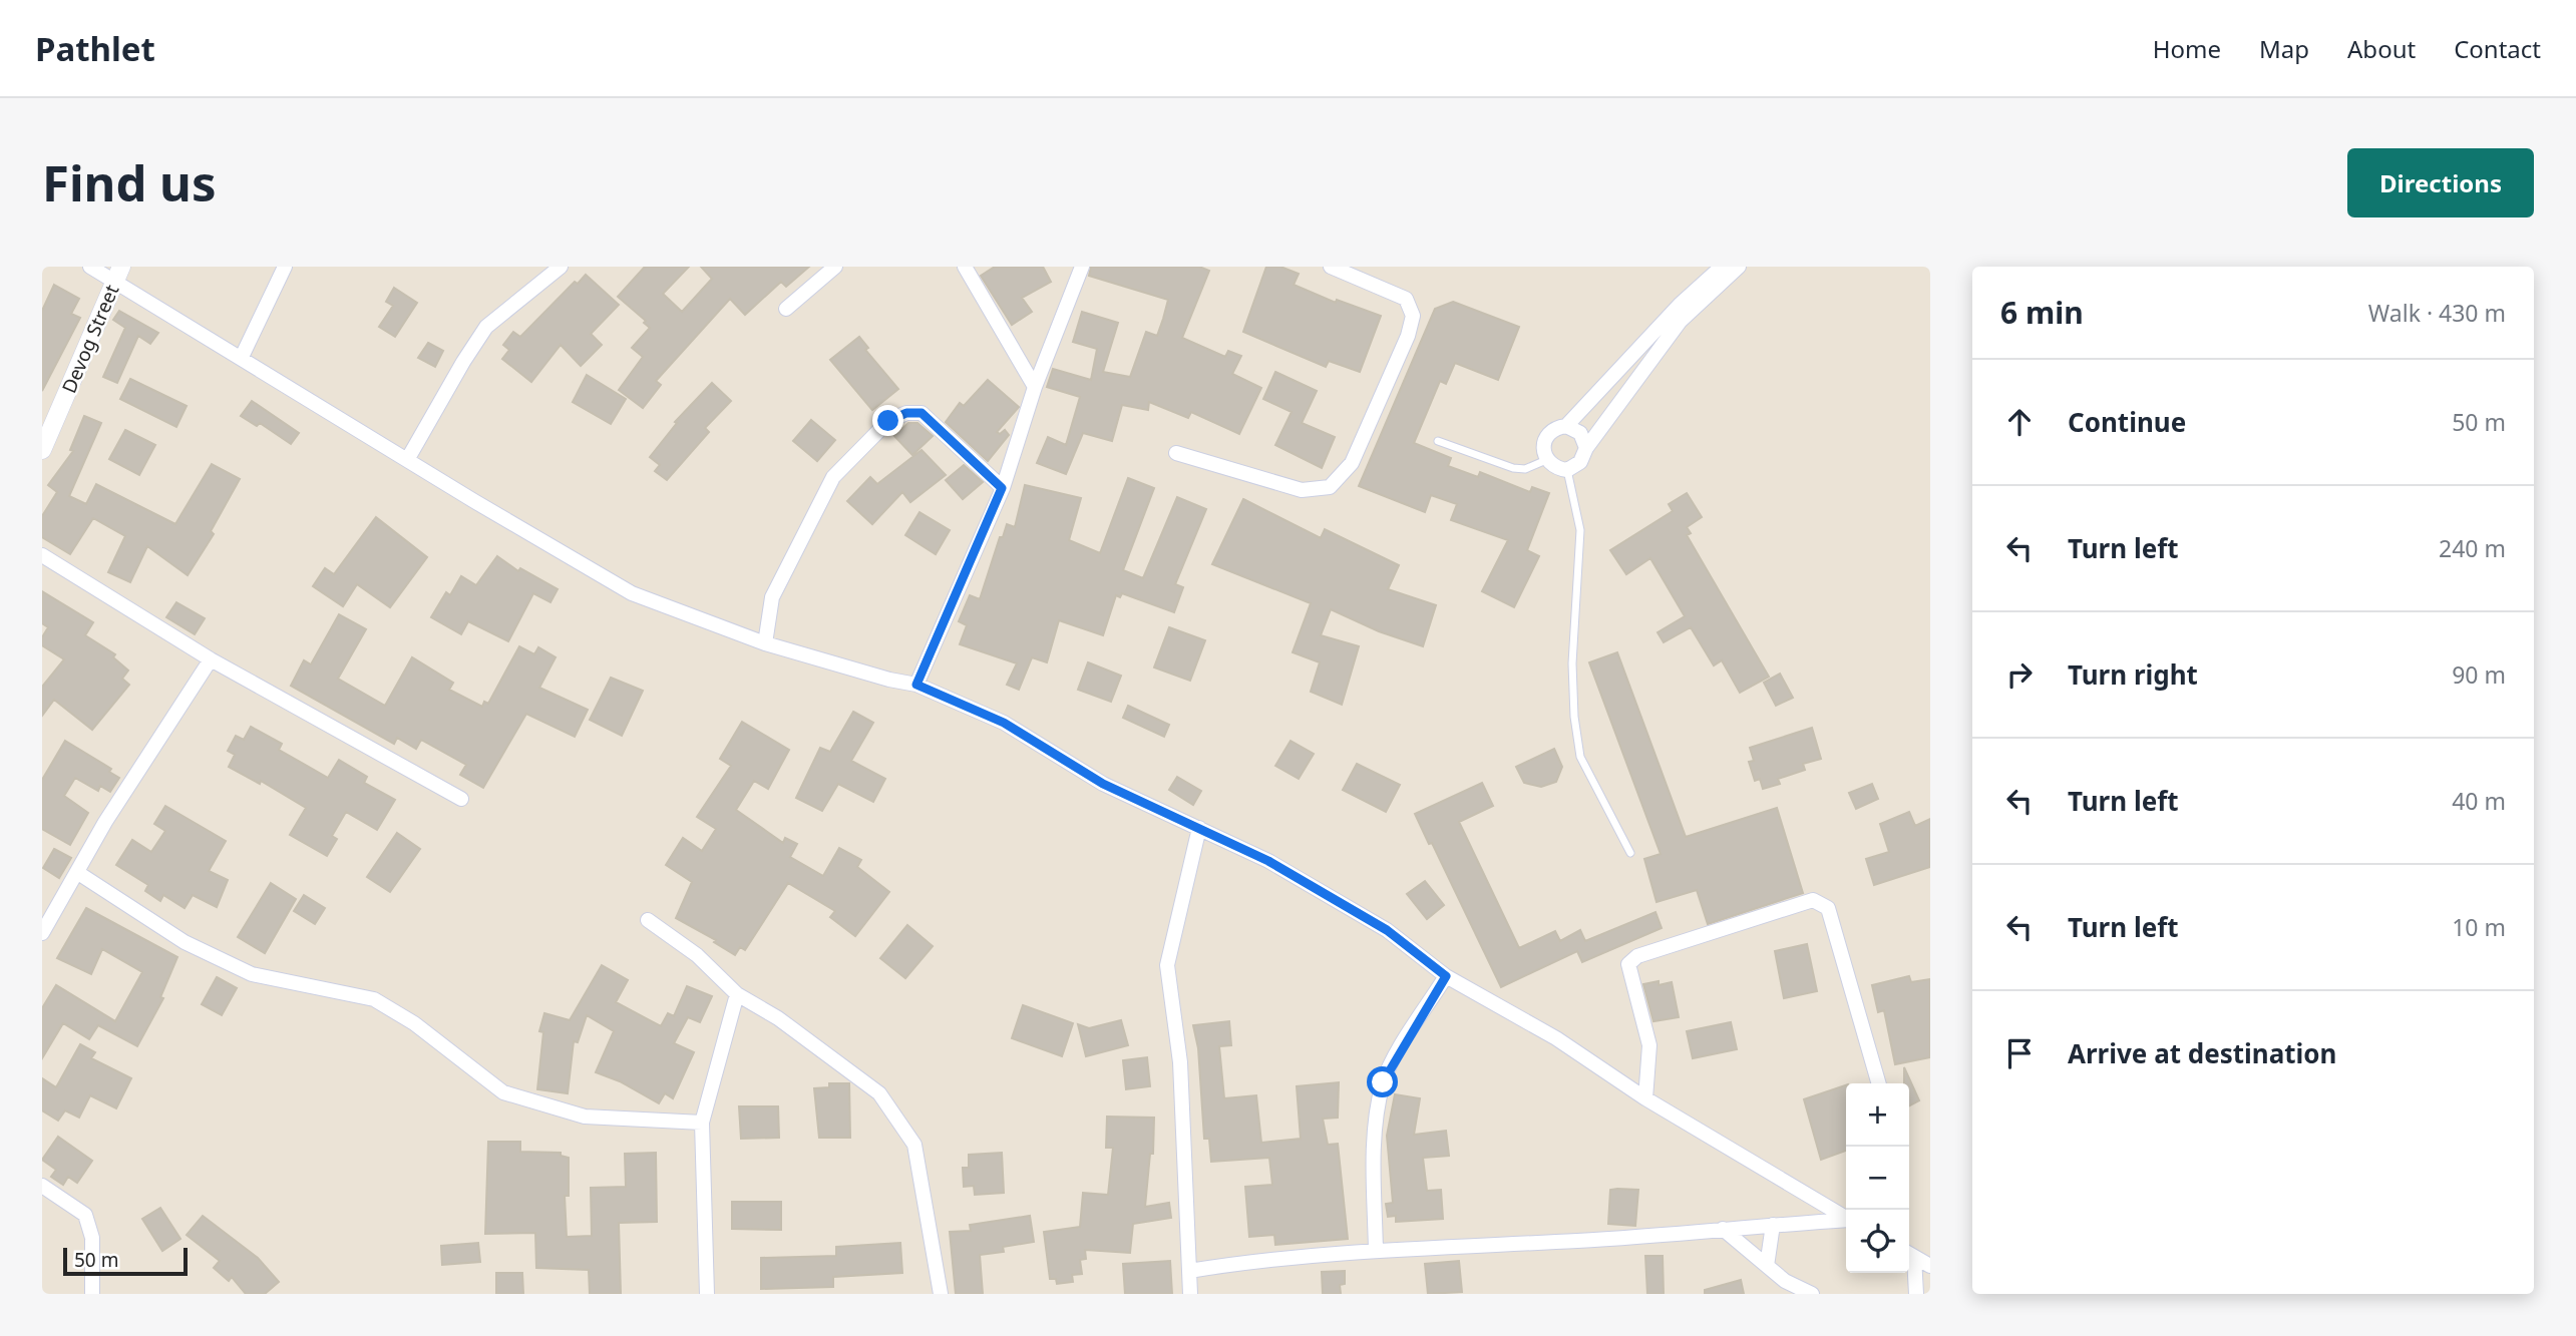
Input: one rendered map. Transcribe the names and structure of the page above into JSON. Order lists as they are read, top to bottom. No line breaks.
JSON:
{"streets":{"street":["Devog Street"]},"scale_bar":"50 m","page":{"header":"Pathlet","nav":["Home","Map","About","Contact"],"buttons":"Directions","title":"Find us","heading":["6 min","Walk · 430 m"],"list":[["Continue","50 m"],["Turn left","240 m"],["Turn right","90 m"],["Turn left","40 m"],["Turn left","10 m"],"Arrive at destination"],"map_buttons":["+","−"],"scale":"50 m"}}
